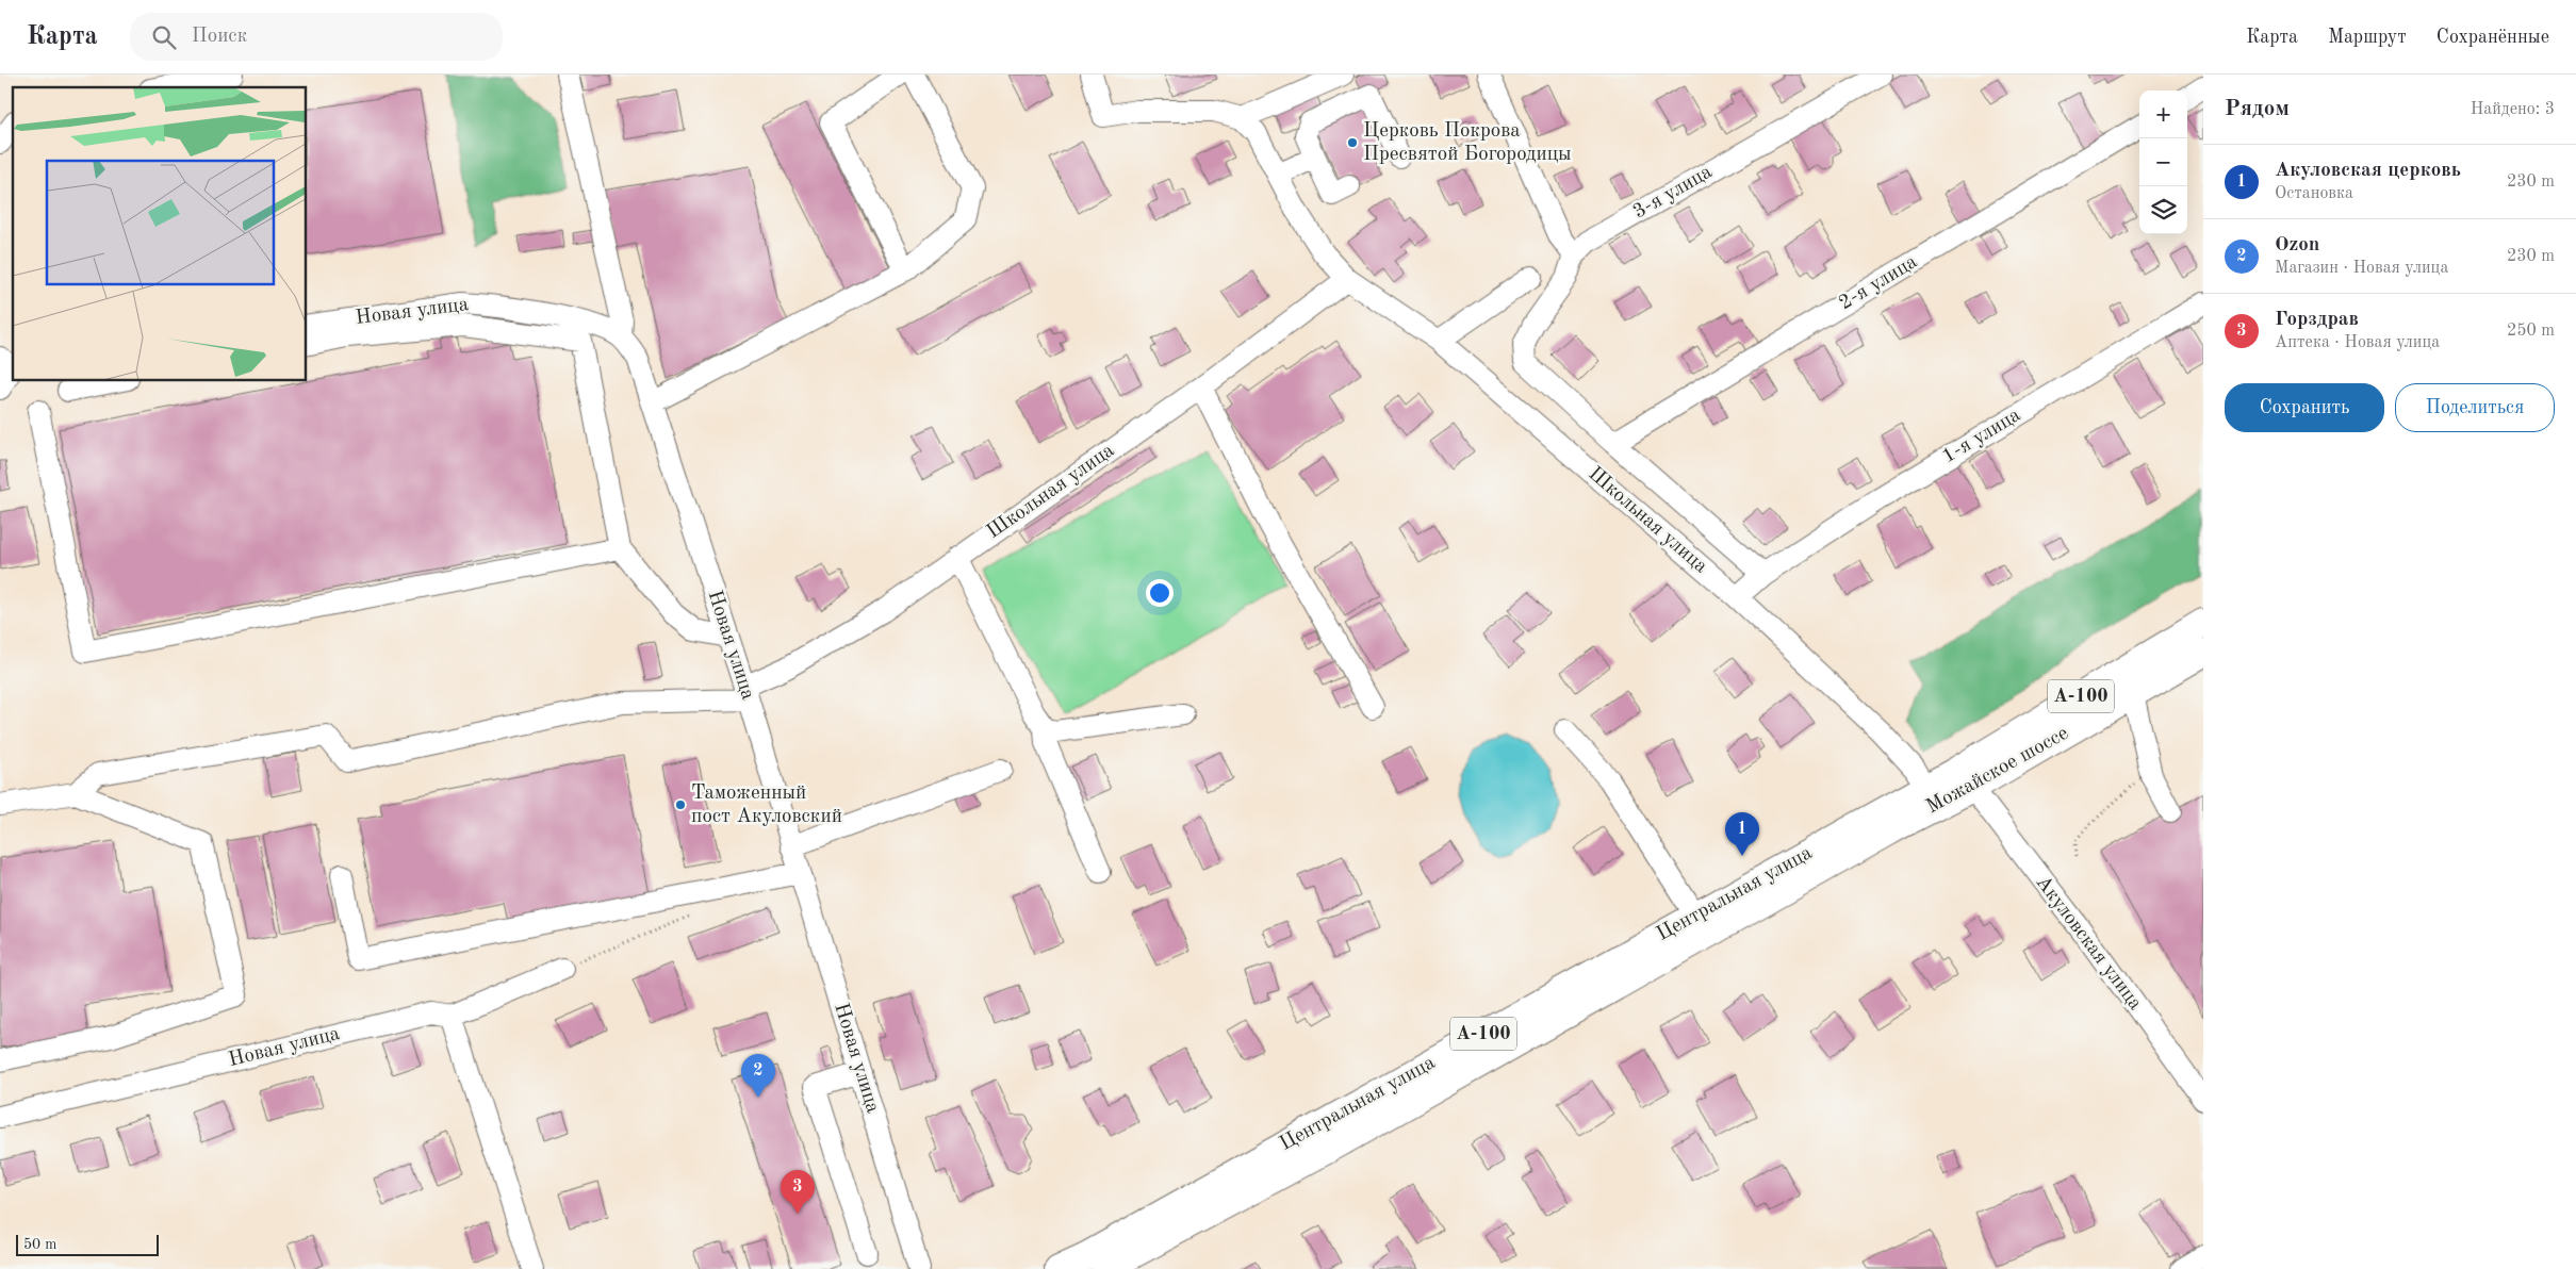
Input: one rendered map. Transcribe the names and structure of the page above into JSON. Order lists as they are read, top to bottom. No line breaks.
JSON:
{"streets":{"main road":["А-100","Можайское шоссе","Центральная улица"],"street":["3-я улица","2-я улица","Новая улица","1-я улица","Школьная улица","Акуловская улица"]},"crossings":[["3-я улица","2-я улица"],["Новая улица","Школьная улица"],["1-я улица","Школьная улица"],["Школьная улица","Можайское шоссе"],["Школьная улица","Центральная улица"],["Можайское шоссе","Центральная улица"],["Можайское шоссе","Акуловская улица"]],"places":["Церковь Покрова Пресвятой Богородицы","Таможенный пост Акуловский"],"scale_bar":"50 m","page":{"header":"Карта","search":"Поиск","nav":["Карта","Маршрут","Сохранённые"],"heading":["Рядом","Найдено: 3"],"map_buttons":["+","−"],"list":[{"mark":"1","name":"Акуловская церковь","note":"Остановка","value":"230 m"},{"mark":"2","name":"Ozon","note":"Магазин · Новая улица","value":"230 m"},{"mark":"3","name":"Горздрав","note":"Аптека · Новая улица","value":"250 m"}],"buttons":["Сохранить","Поделиться"],"pins":["1","2","3"],"scale":"50 m"}}
